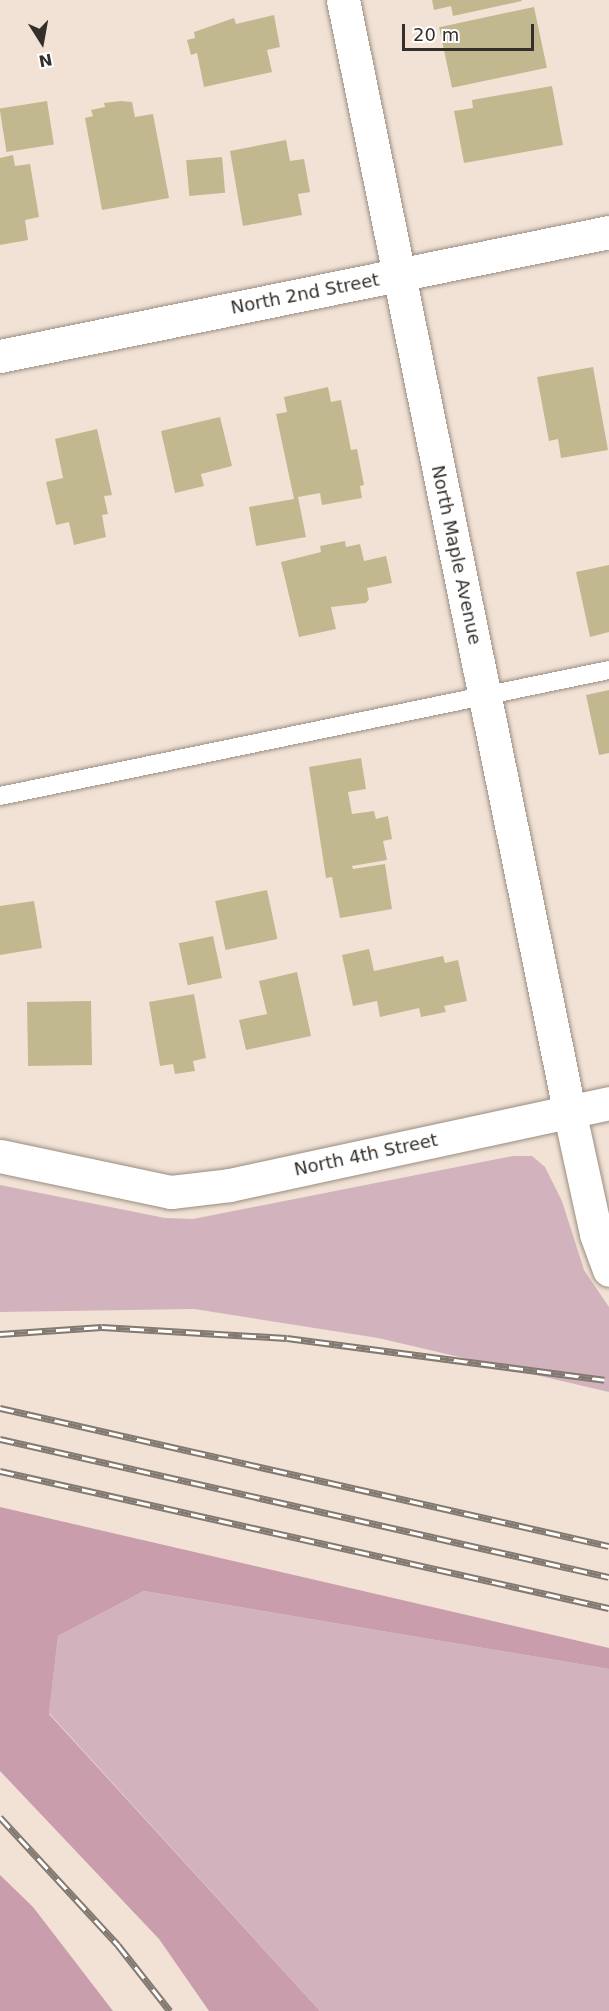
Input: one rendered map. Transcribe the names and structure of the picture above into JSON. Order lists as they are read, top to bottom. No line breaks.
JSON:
{"streets":{"street":["North 2nd Street","North Maple Avenue","North 4th Street"]},"crossings":[["North 2nd Street","North Maple Avenue"],["North Maple Avenue","North 4th Street"]],"scale_bar":"20 m","north":"bottom"}
